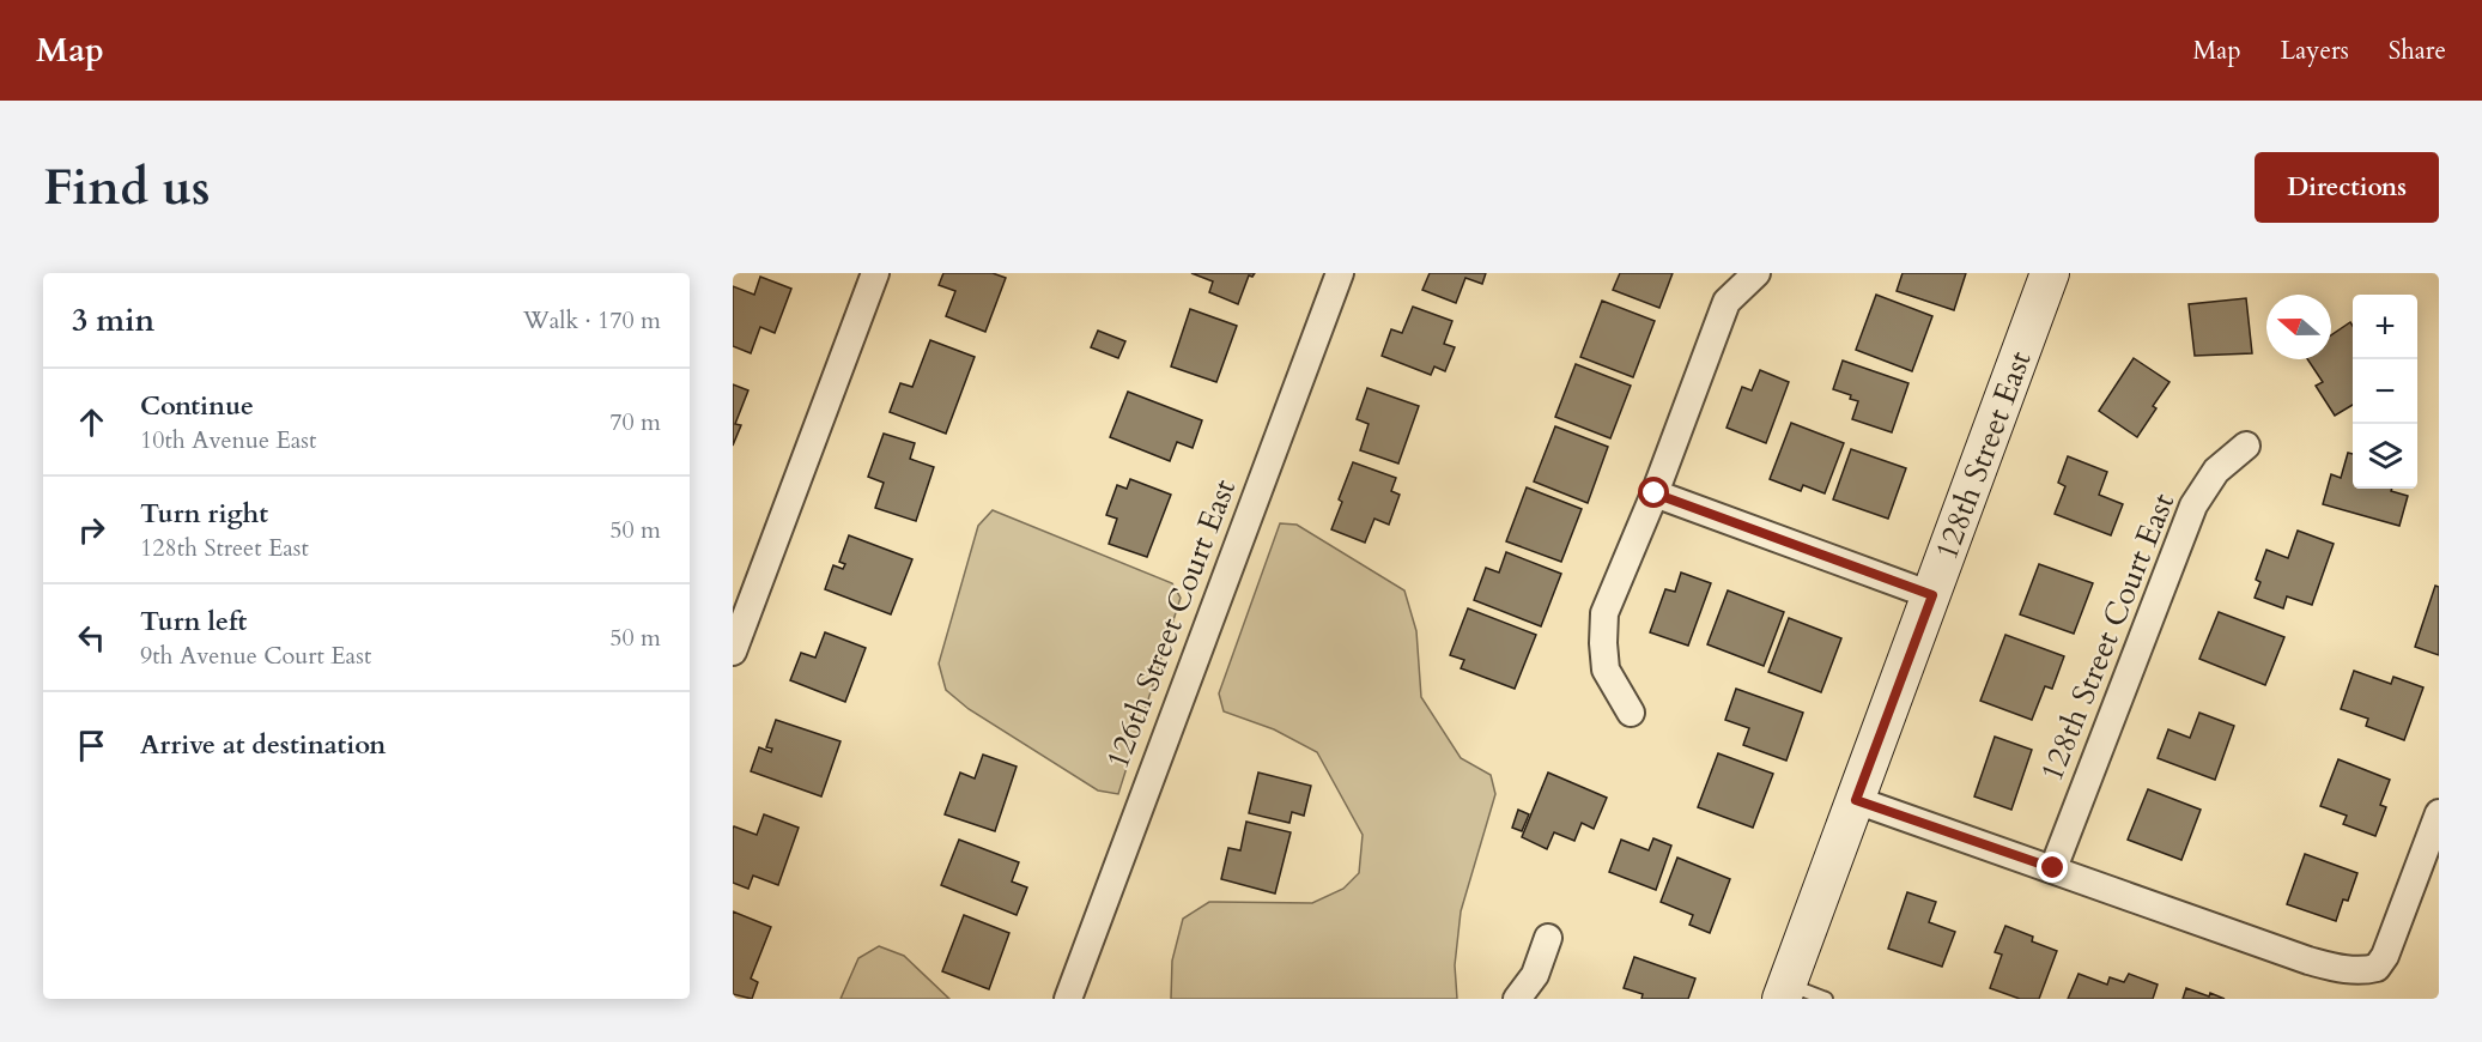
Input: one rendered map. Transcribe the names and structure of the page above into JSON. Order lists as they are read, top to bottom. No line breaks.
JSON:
{"streets":{"street":["128th Street East","126th Street Court East","128th Street Court East"]},"north":"left","page":{"header":"Map","nav":["Map","Layers","Share"],"buttons":"Directions","title":"Find us","heading":["3 min","Walk · 170 m"],"map_buttons":["+","−"],"list":[["Continue","10th Avenue East","70 m"],["Turn right","128th Street East","50 m"],["Turn left","9th Avenue Court East","50 m"],"Arrive at destination"]}}
